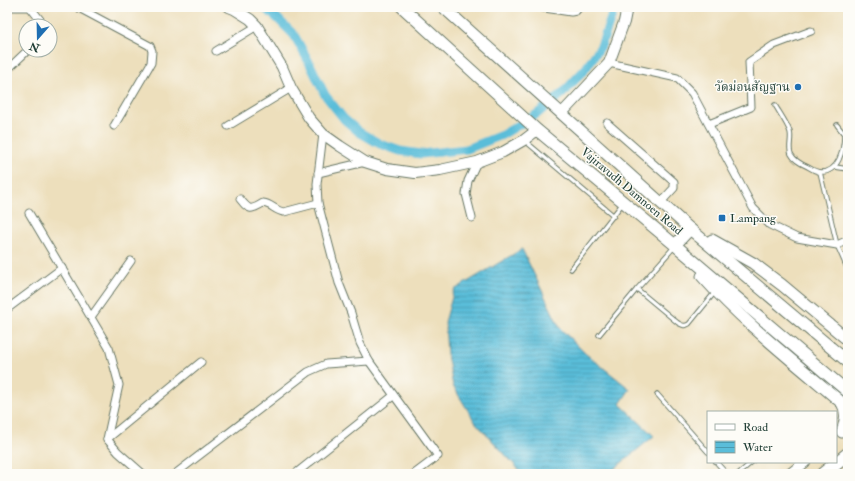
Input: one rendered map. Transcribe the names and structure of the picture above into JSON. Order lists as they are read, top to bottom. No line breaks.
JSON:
{"streets":{"main road":["Vajiravudh Damnoen Road"]},"places":{"other":["วัดม่อนสัญฐาน"],"transit":["Lampang"]},"legend":["Road","Water"],"north":"bottom"}
